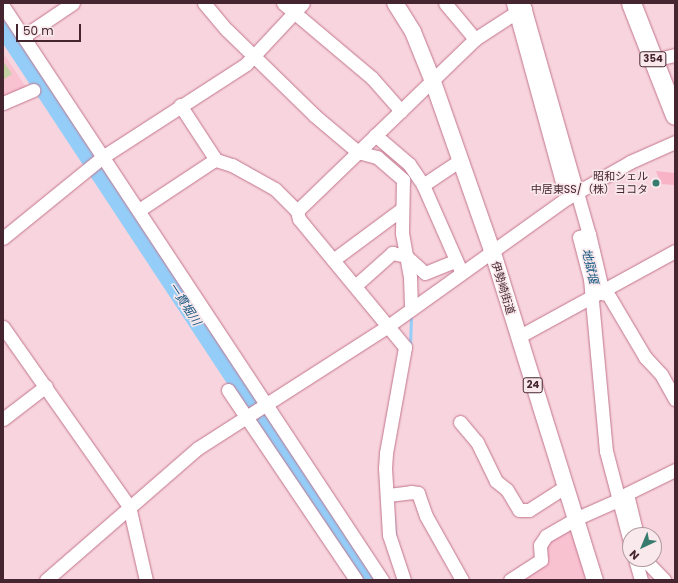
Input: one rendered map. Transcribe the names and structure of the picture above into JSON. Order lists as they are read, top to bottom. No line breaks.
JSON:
{"streets":{"highway":["354"],"main road":["伊勢崎街道","24"]},"water":["地獄堰","一貫堀川"],"places":["昭和シェル 中居東SS/（株）ヨコタ"],"scale_bar":"50 m","north":"bottom left"}
